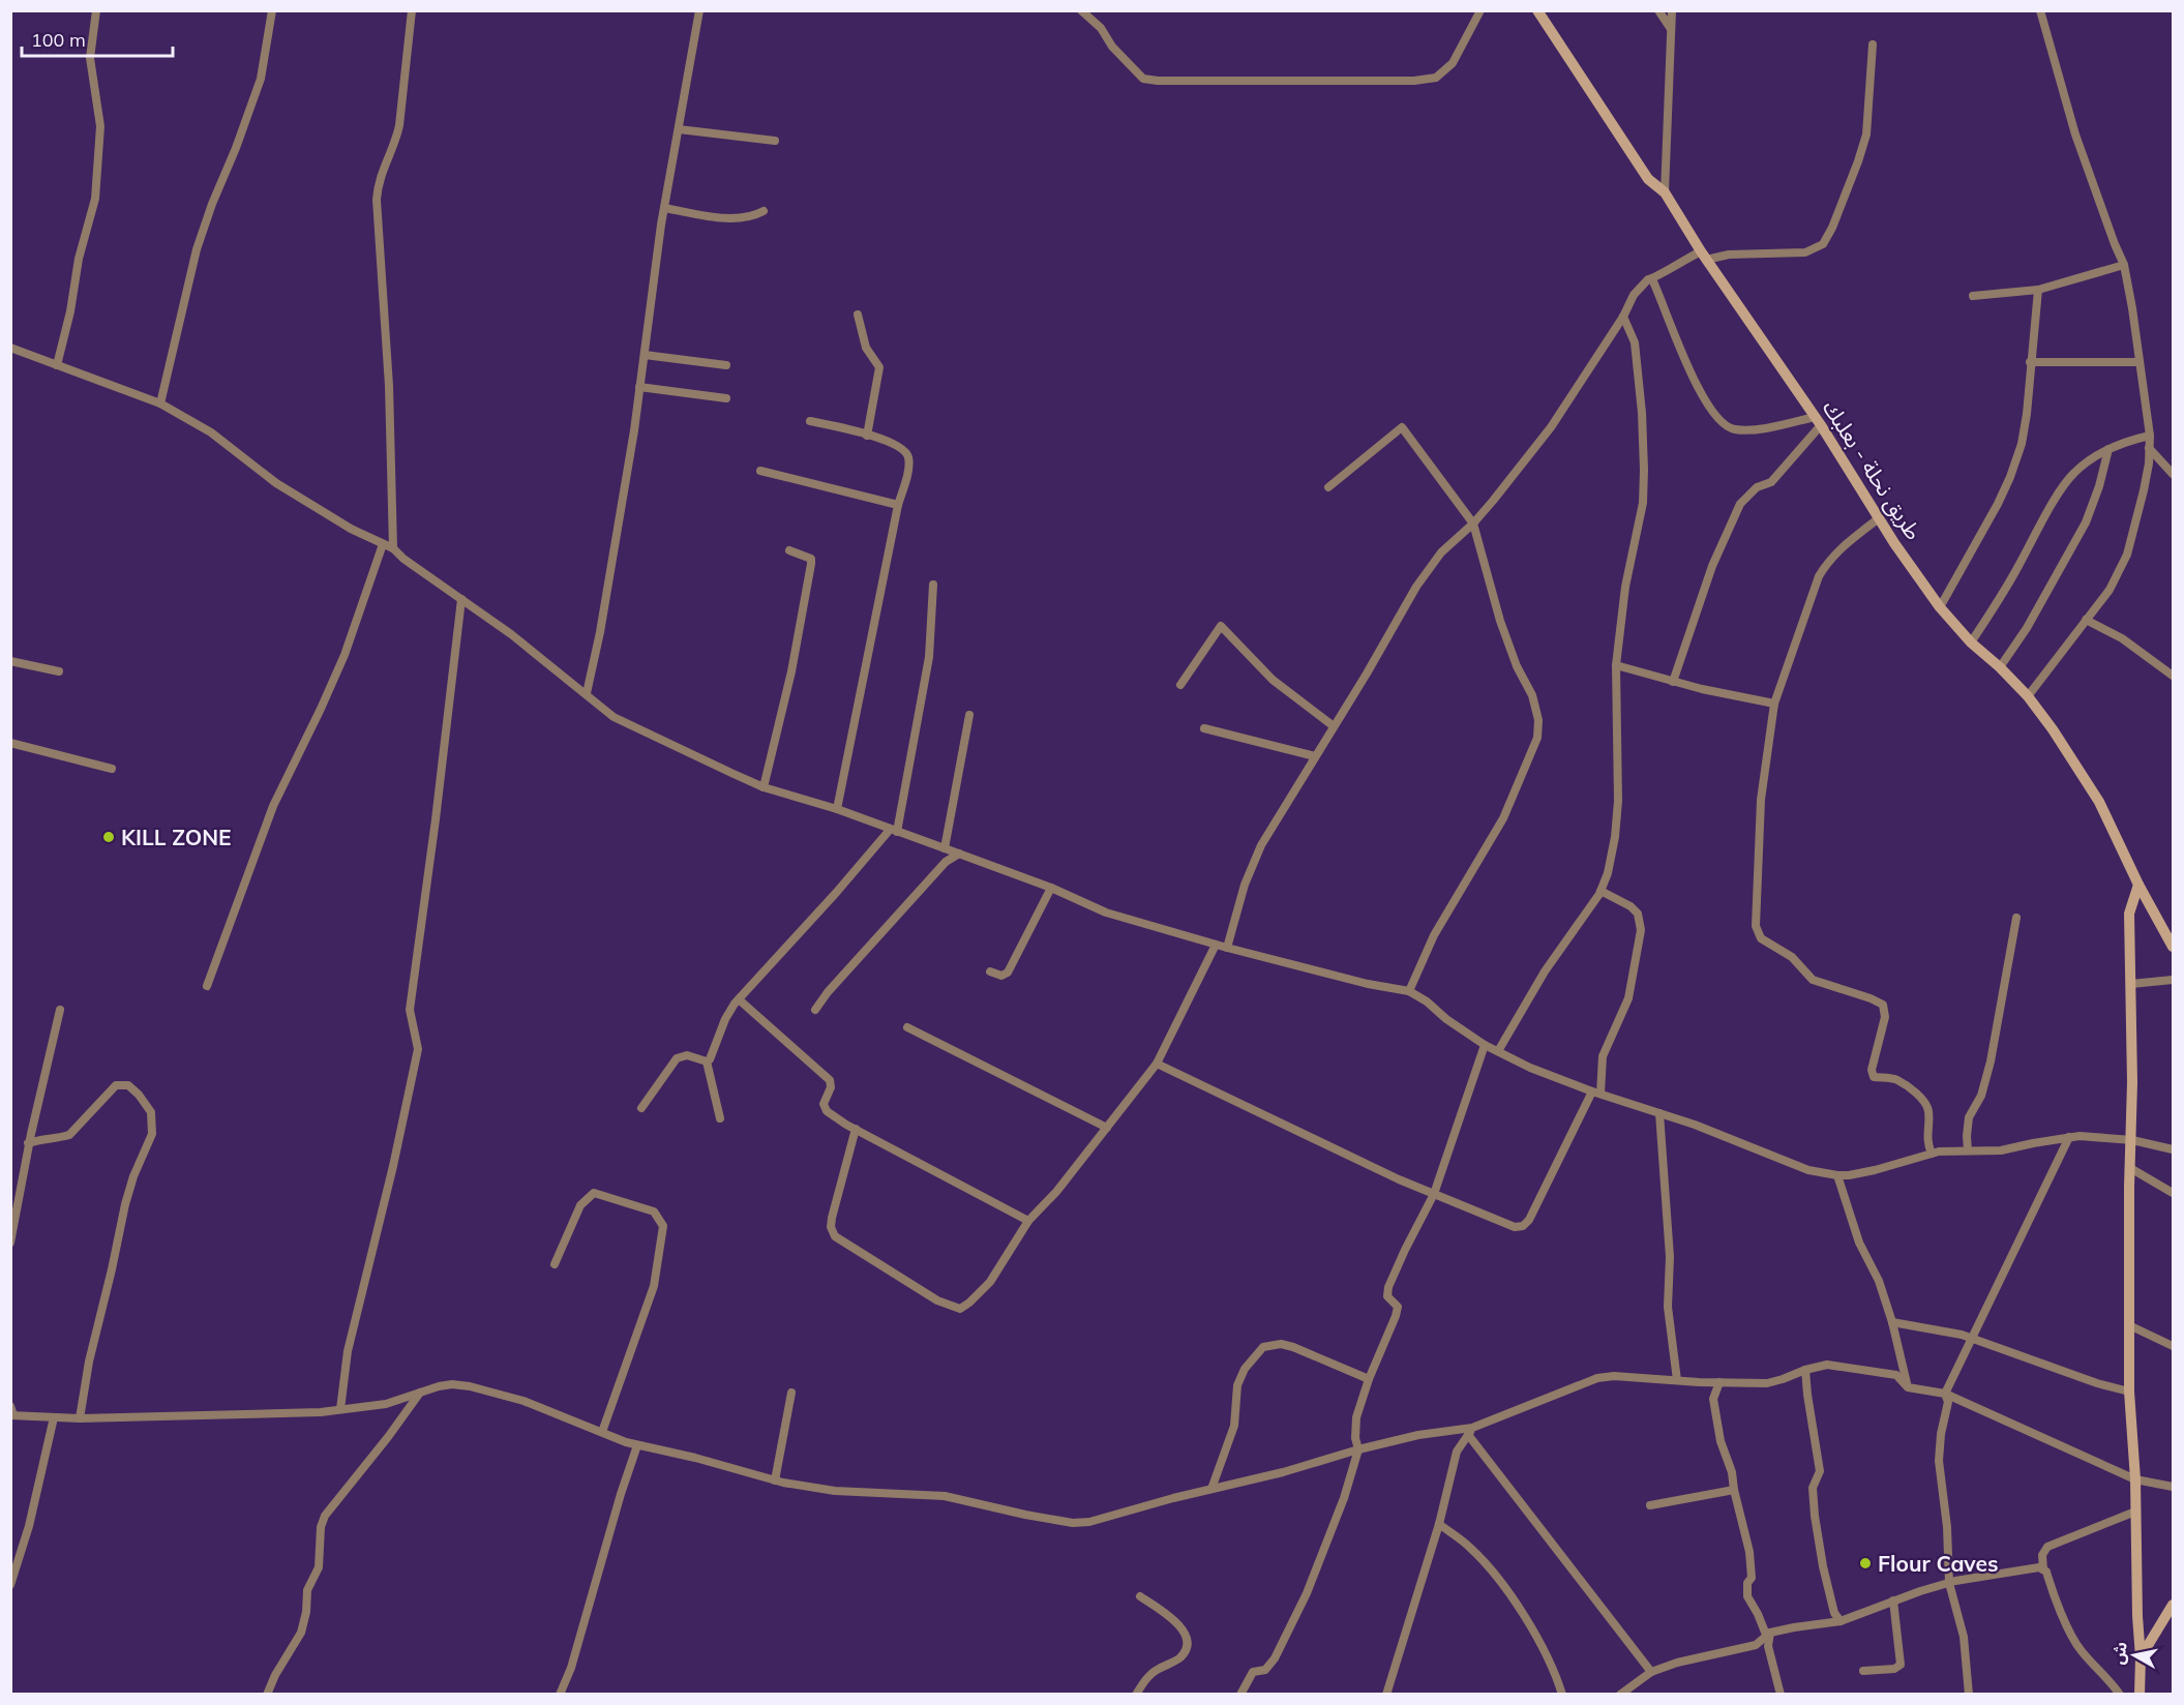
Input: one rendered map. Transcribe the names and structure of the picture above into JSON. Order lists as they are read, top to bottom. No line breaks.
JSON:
{"streets":{"street":["طريق نحلة - بعلبك"]},"places":["KILL ZONE","Flour Caves"],"scale_bar":"100 m","north":"left"}
